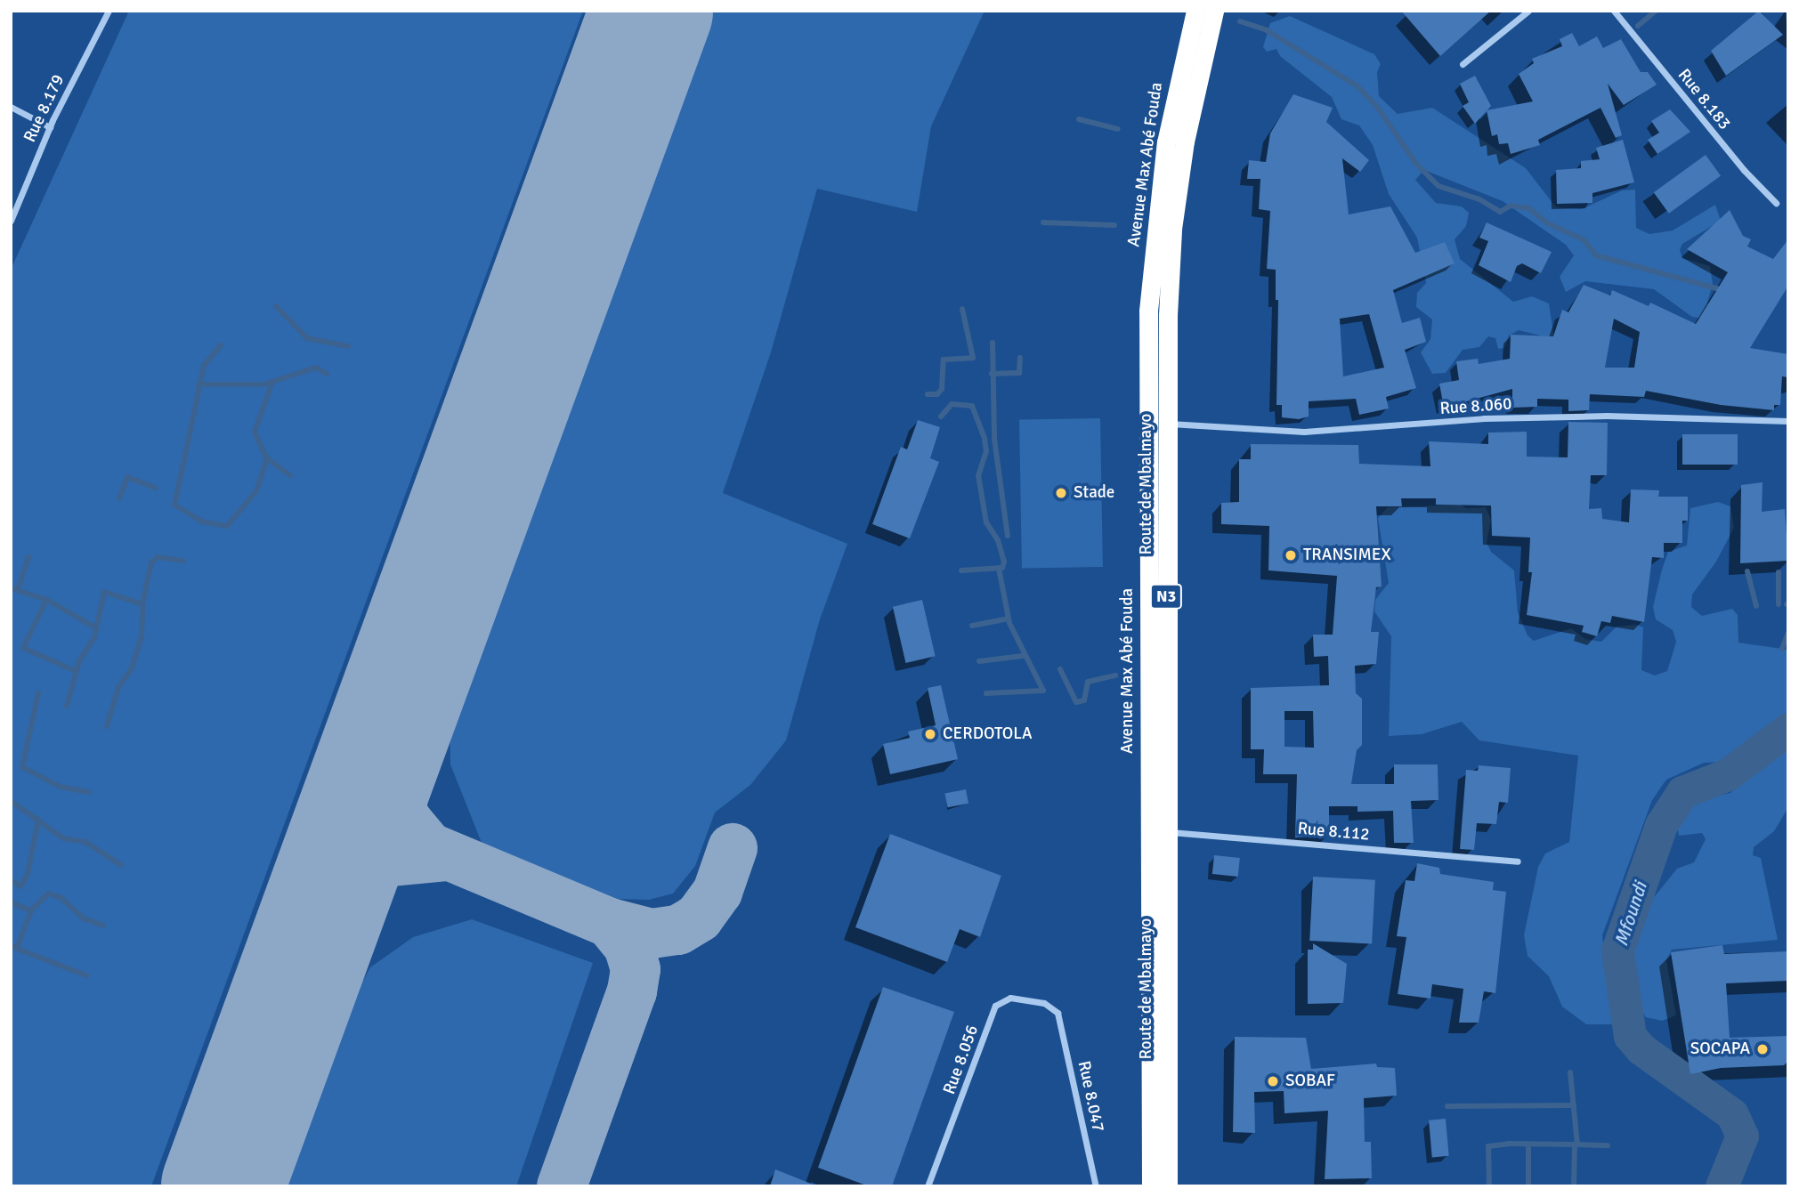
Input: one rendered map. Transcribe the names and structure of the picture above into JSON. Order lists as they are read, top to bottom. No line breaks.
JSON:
{"streets":{"highway":["Avenue Max Abé Fouda","Route de Mbalmayo","N3"],"street":["Rue 8.183","Rue 8.179","Rue 8.060","Rue 8.112","Rue 8.056","Rue 8.047"]},"crossings":[["Avenue Max Abé Fouda","Route de Mbalmayo"],["Avenue Max Abé Fouda","Rue 8.112"],["Rue 8.060","Route de Mbalmayo"],["Route de Mbalmayo","Rue 8.112"],["Rue 8.056","Rue 8.047"]],"water":["Mfoundi"],"places":["Stade","TRANSIMEX","CERDOTOLA","SOCAPA","SOBAF"]}
